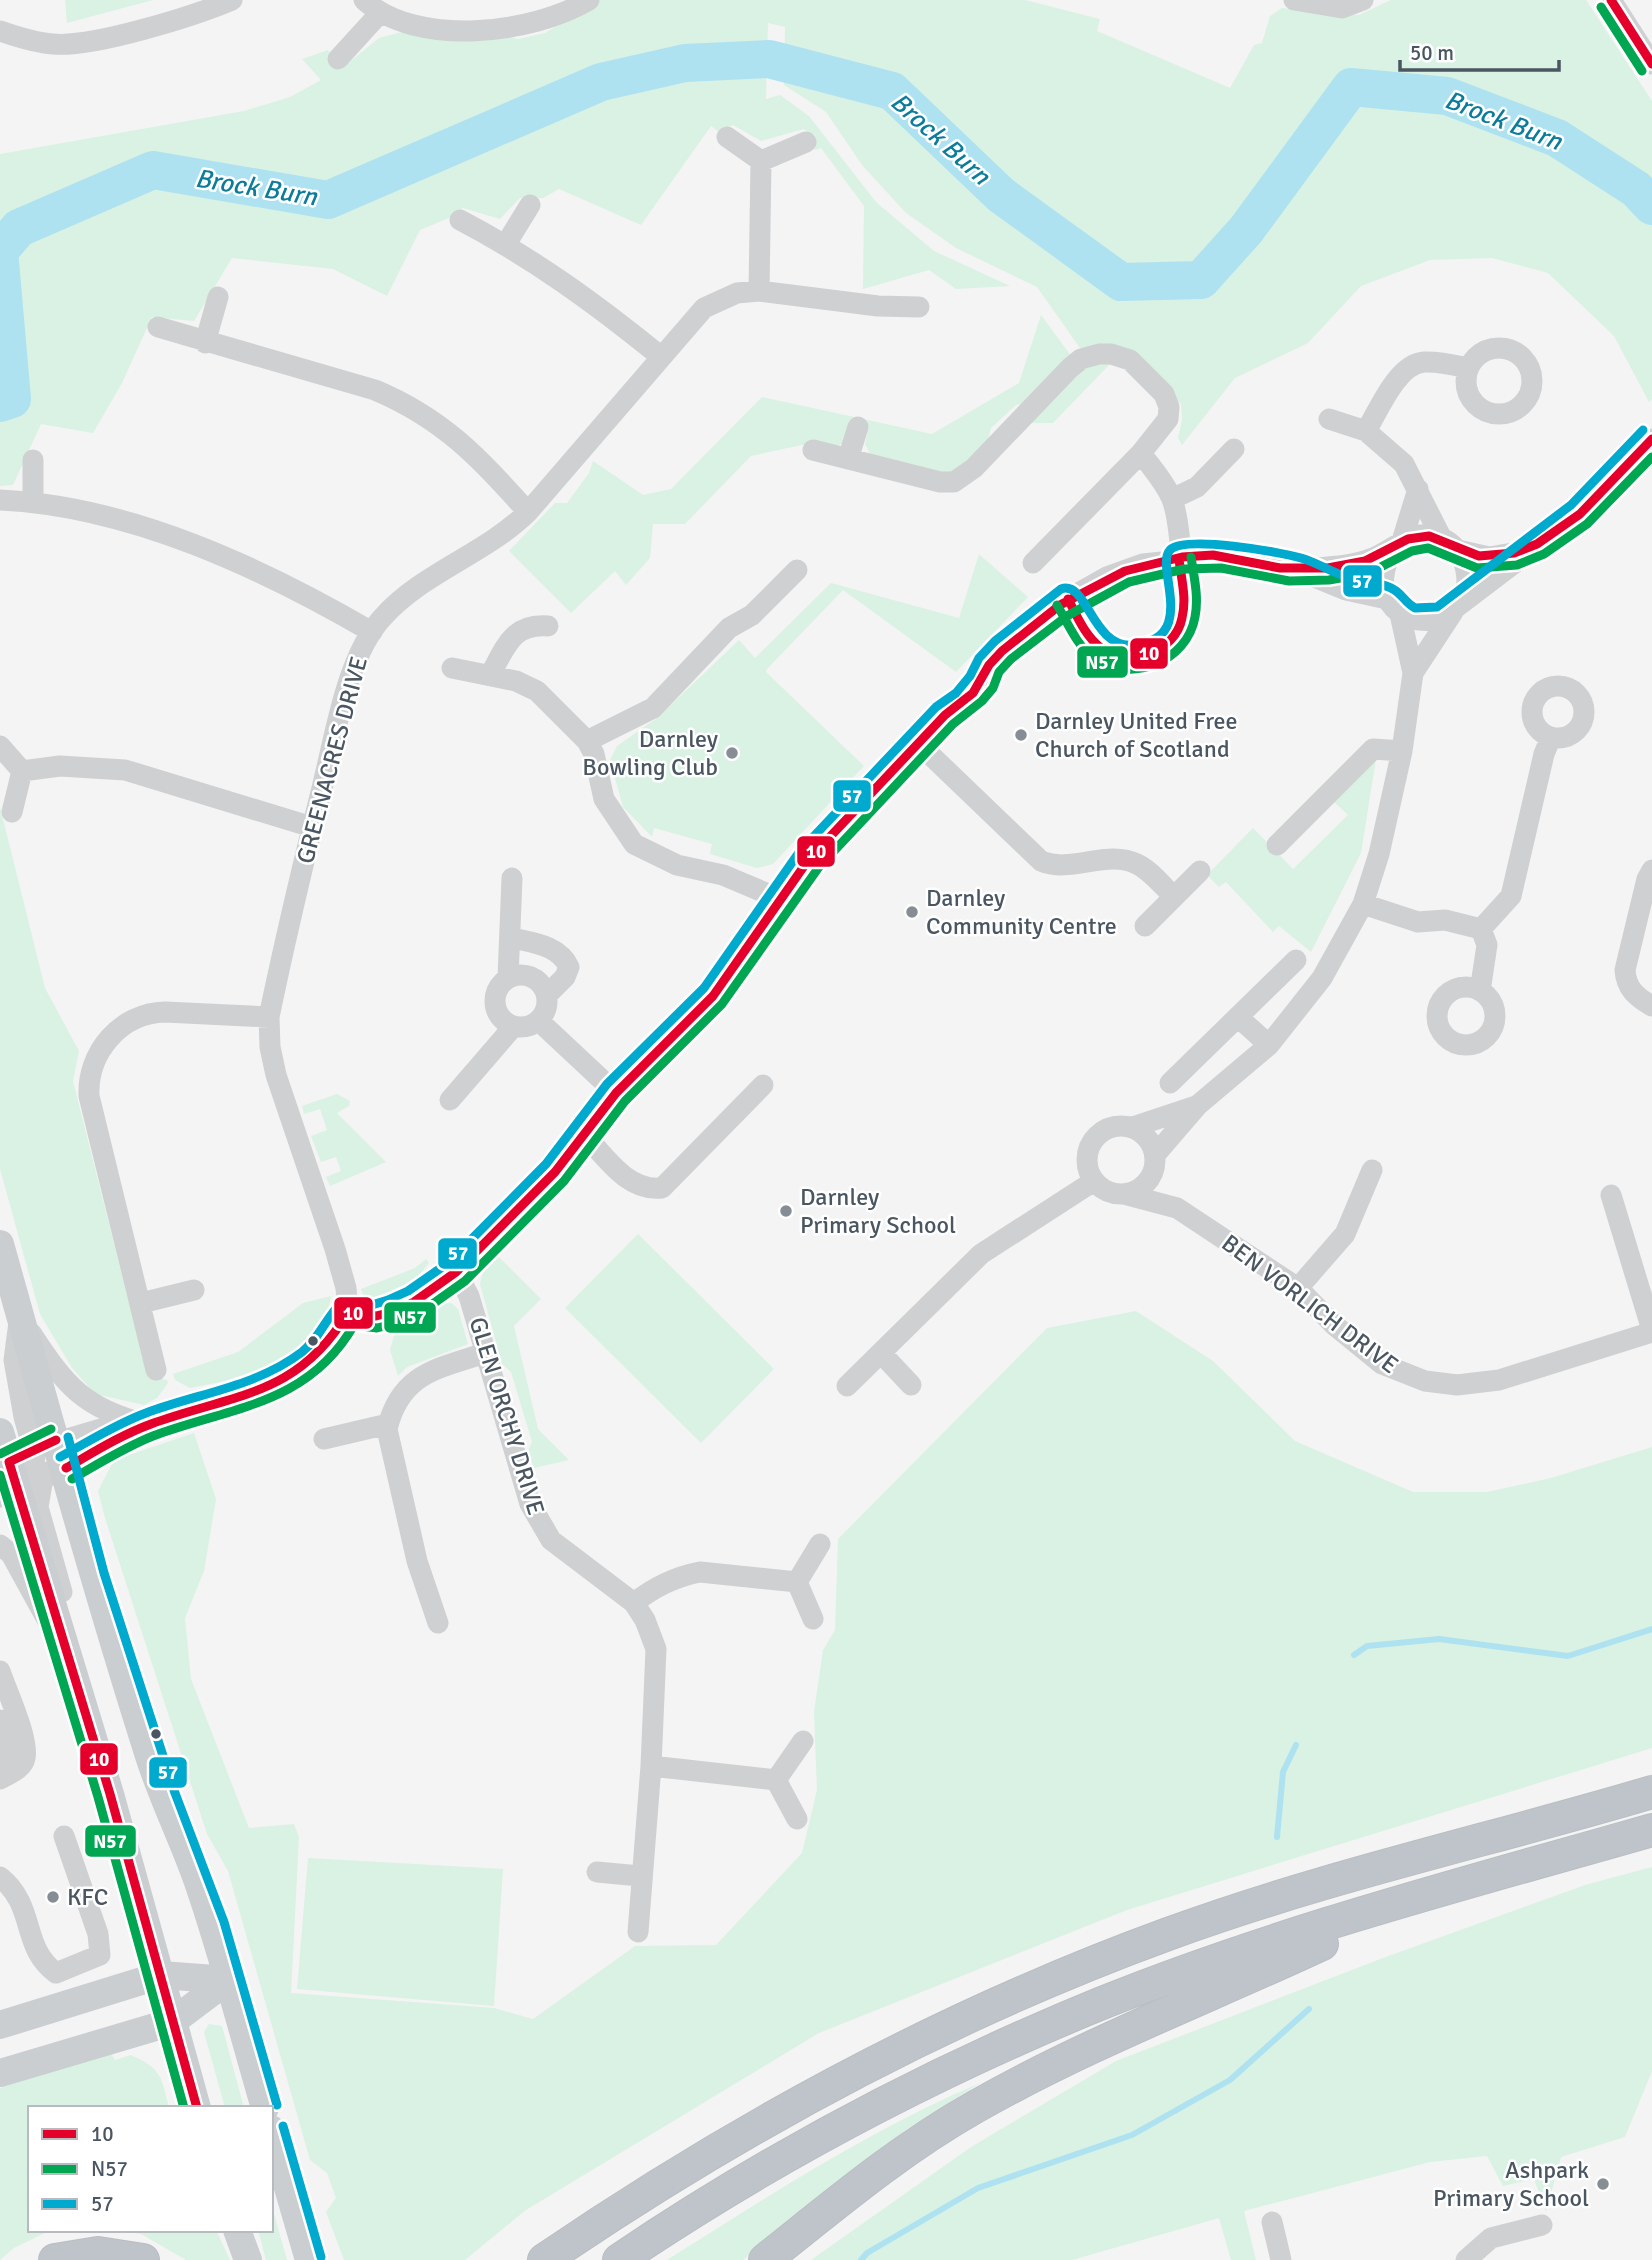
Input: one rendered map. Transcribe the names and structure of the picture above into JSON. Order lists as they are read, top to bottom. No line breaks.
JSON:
{"streets":{"street":["GREENACRES DRIVE","BEN VORLICH DRIVE","GLEN ORCHY DRIVE"]},"water":["Brock Burn"],"places":["Darnley United Free Church of Scotland","Darnley Bowling Club","Darnley Community Centre","Darnley Primary School","KFC","Ashpark Primary School"],"lines":["transit line 10","transit line N57","transit line 57"],"legend":["10","N57","57"],"scale_bar":"50 m"}
